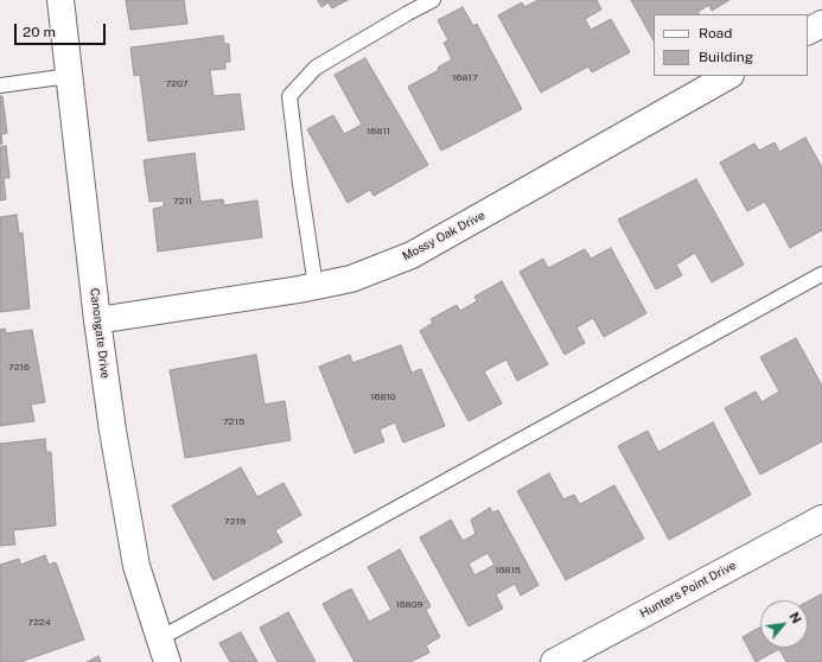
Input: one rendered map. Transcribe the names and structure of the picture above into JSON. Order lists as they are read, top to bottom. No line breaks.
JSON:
{"streets":{"street":["Mossy Oak Drive","Canongate Drive","Hunters Point Drive"]},"crossings":[["Mossy Oak Drive","Canongate Drive"]],"house_numbers":["16817","7207","16811","7211","7216","16810","7215","7219","16815","16809","7224"],"legend":["Road","Building"],"scale_bar":"20 m","north":"top right"}
